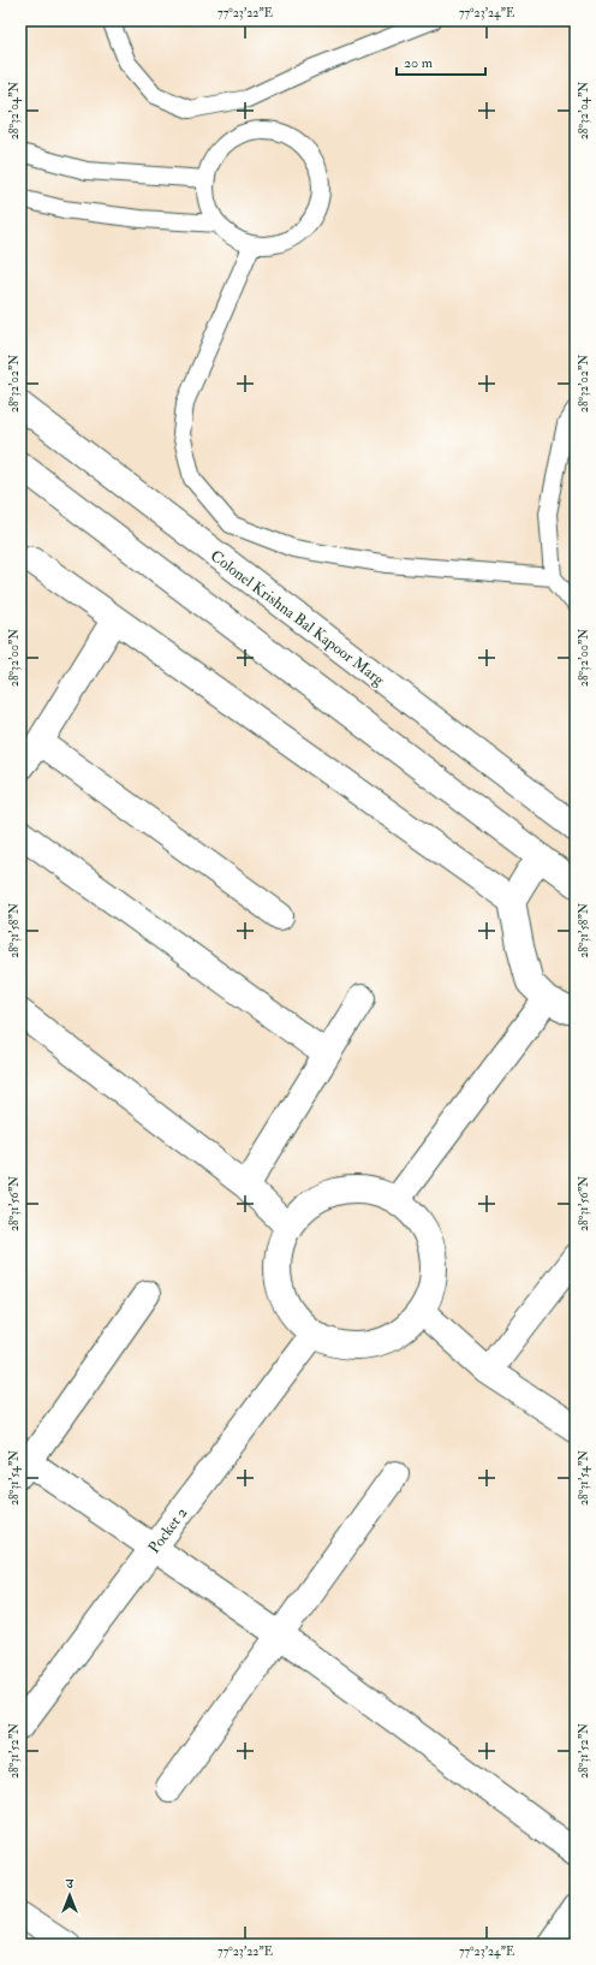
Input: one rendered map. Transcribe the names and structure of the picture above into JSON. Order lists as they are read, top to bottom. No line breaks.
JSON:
{"streets":{"street":["Colonel Krishna Bal Kapoor Marg","Pocket 2"]},"scale_bar":"20 m","north":"top","coordinates":["77°23'22\"E","77°23'24\"E","28°32'04\"N","28°32'02\"N","28°32'00\"N","28°31'58\"N","28°31'56\"N","28°31'54\"N","28°31'52\"N"]}
